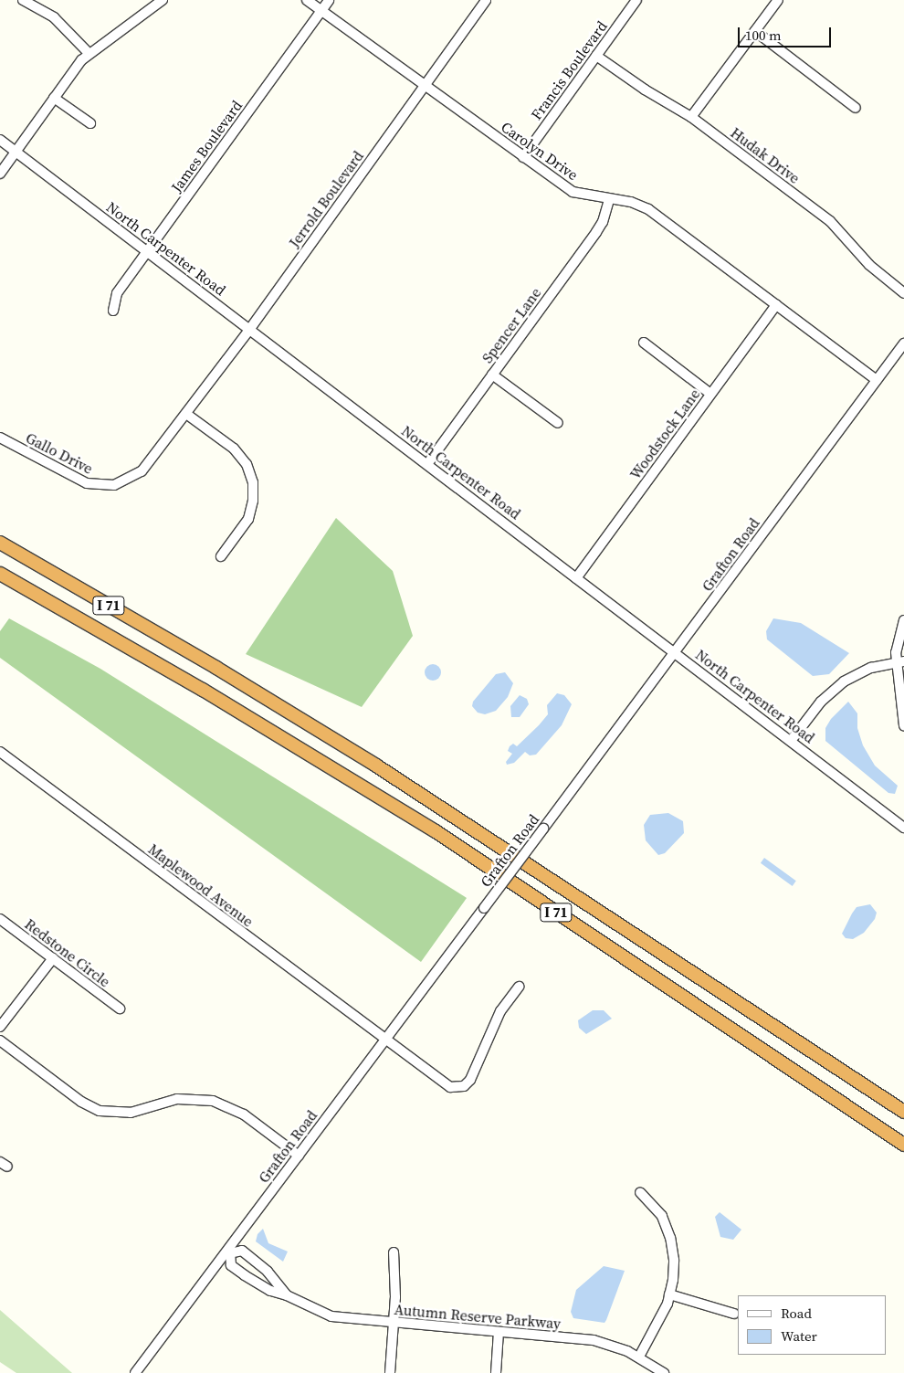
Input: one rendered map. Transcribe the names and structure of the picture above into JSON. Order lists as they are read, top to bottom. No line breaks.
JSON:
{"streets":{"highway":["I 71"],"street":["Francis Boulevard","James Boulevard","Carolyn Drive","Hudak Drive","Jerrold Boulevard","North Carpenter Road","Spencer Lane","Woodstock Lane","Gallo Drive","Grafton Road","Maplewood Avenue","Redstone Circle","Autumn Reserve Parkway"]},"crossings":[["Francis Boulevard","Carolyn Drive"],["Francis Boulevard","Hudak Drive"],["James Boulevard","Carolyn Drive"],["James Boulevard","North Carpenter Road"],["Carolyn Drive","Jerrold Boulevard"],["Carolyn Drive","Spencer Lane"],["Carolyn Drive","Woodstock Lane"],["Carolyn Drive","Grafton Road"],["Jerrold Boulevard","North Carpenter Road"],["Jerrold Boulevard","Gallo Drive"],["North Carpenter Road","Spencer Lane"],["North Carpenter Road","Woodstock Lane"],["North Carpenter Road","Grafton Road"],["Grafton Road","Maplewood Avenue"],["Grafton Road","Autumn Reserve Parkway"]],"legend":["Road","Water"],"scale_bar":"100 m"}
